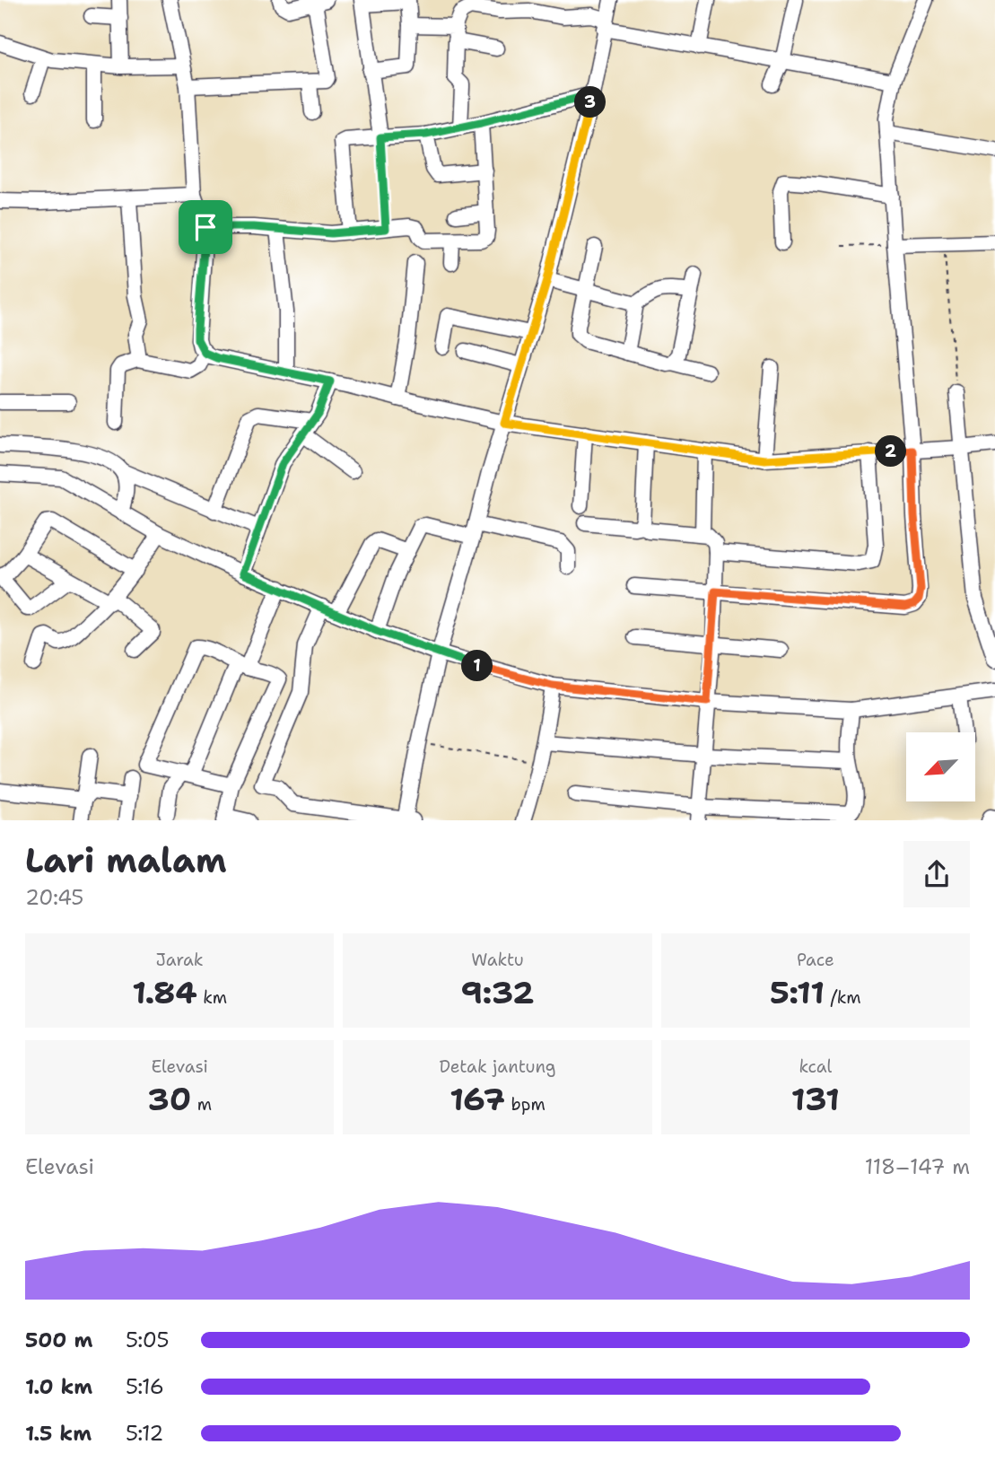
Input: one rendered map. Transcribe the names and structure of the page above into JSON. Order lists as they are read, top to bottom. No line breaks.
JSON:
{"north":"bottom left","page":{"pins":["3","2","1"],"heading":["Lari malam","20:45"],"stats":[["Jarak","1.84 km"],["Waktu","9:32"],["Pace","5:11 /km"],["Elevasi","30 m"],["Detak jantung","167 bpm"],["kcal","131"]],"chart":["Elevasi","118–147 m"],"list":[{"name":"500 m","note":"5:05"},{"name":"1.0 km","note":"5:16"},{"name":"1.5 km","note":"5:12"}]}}
